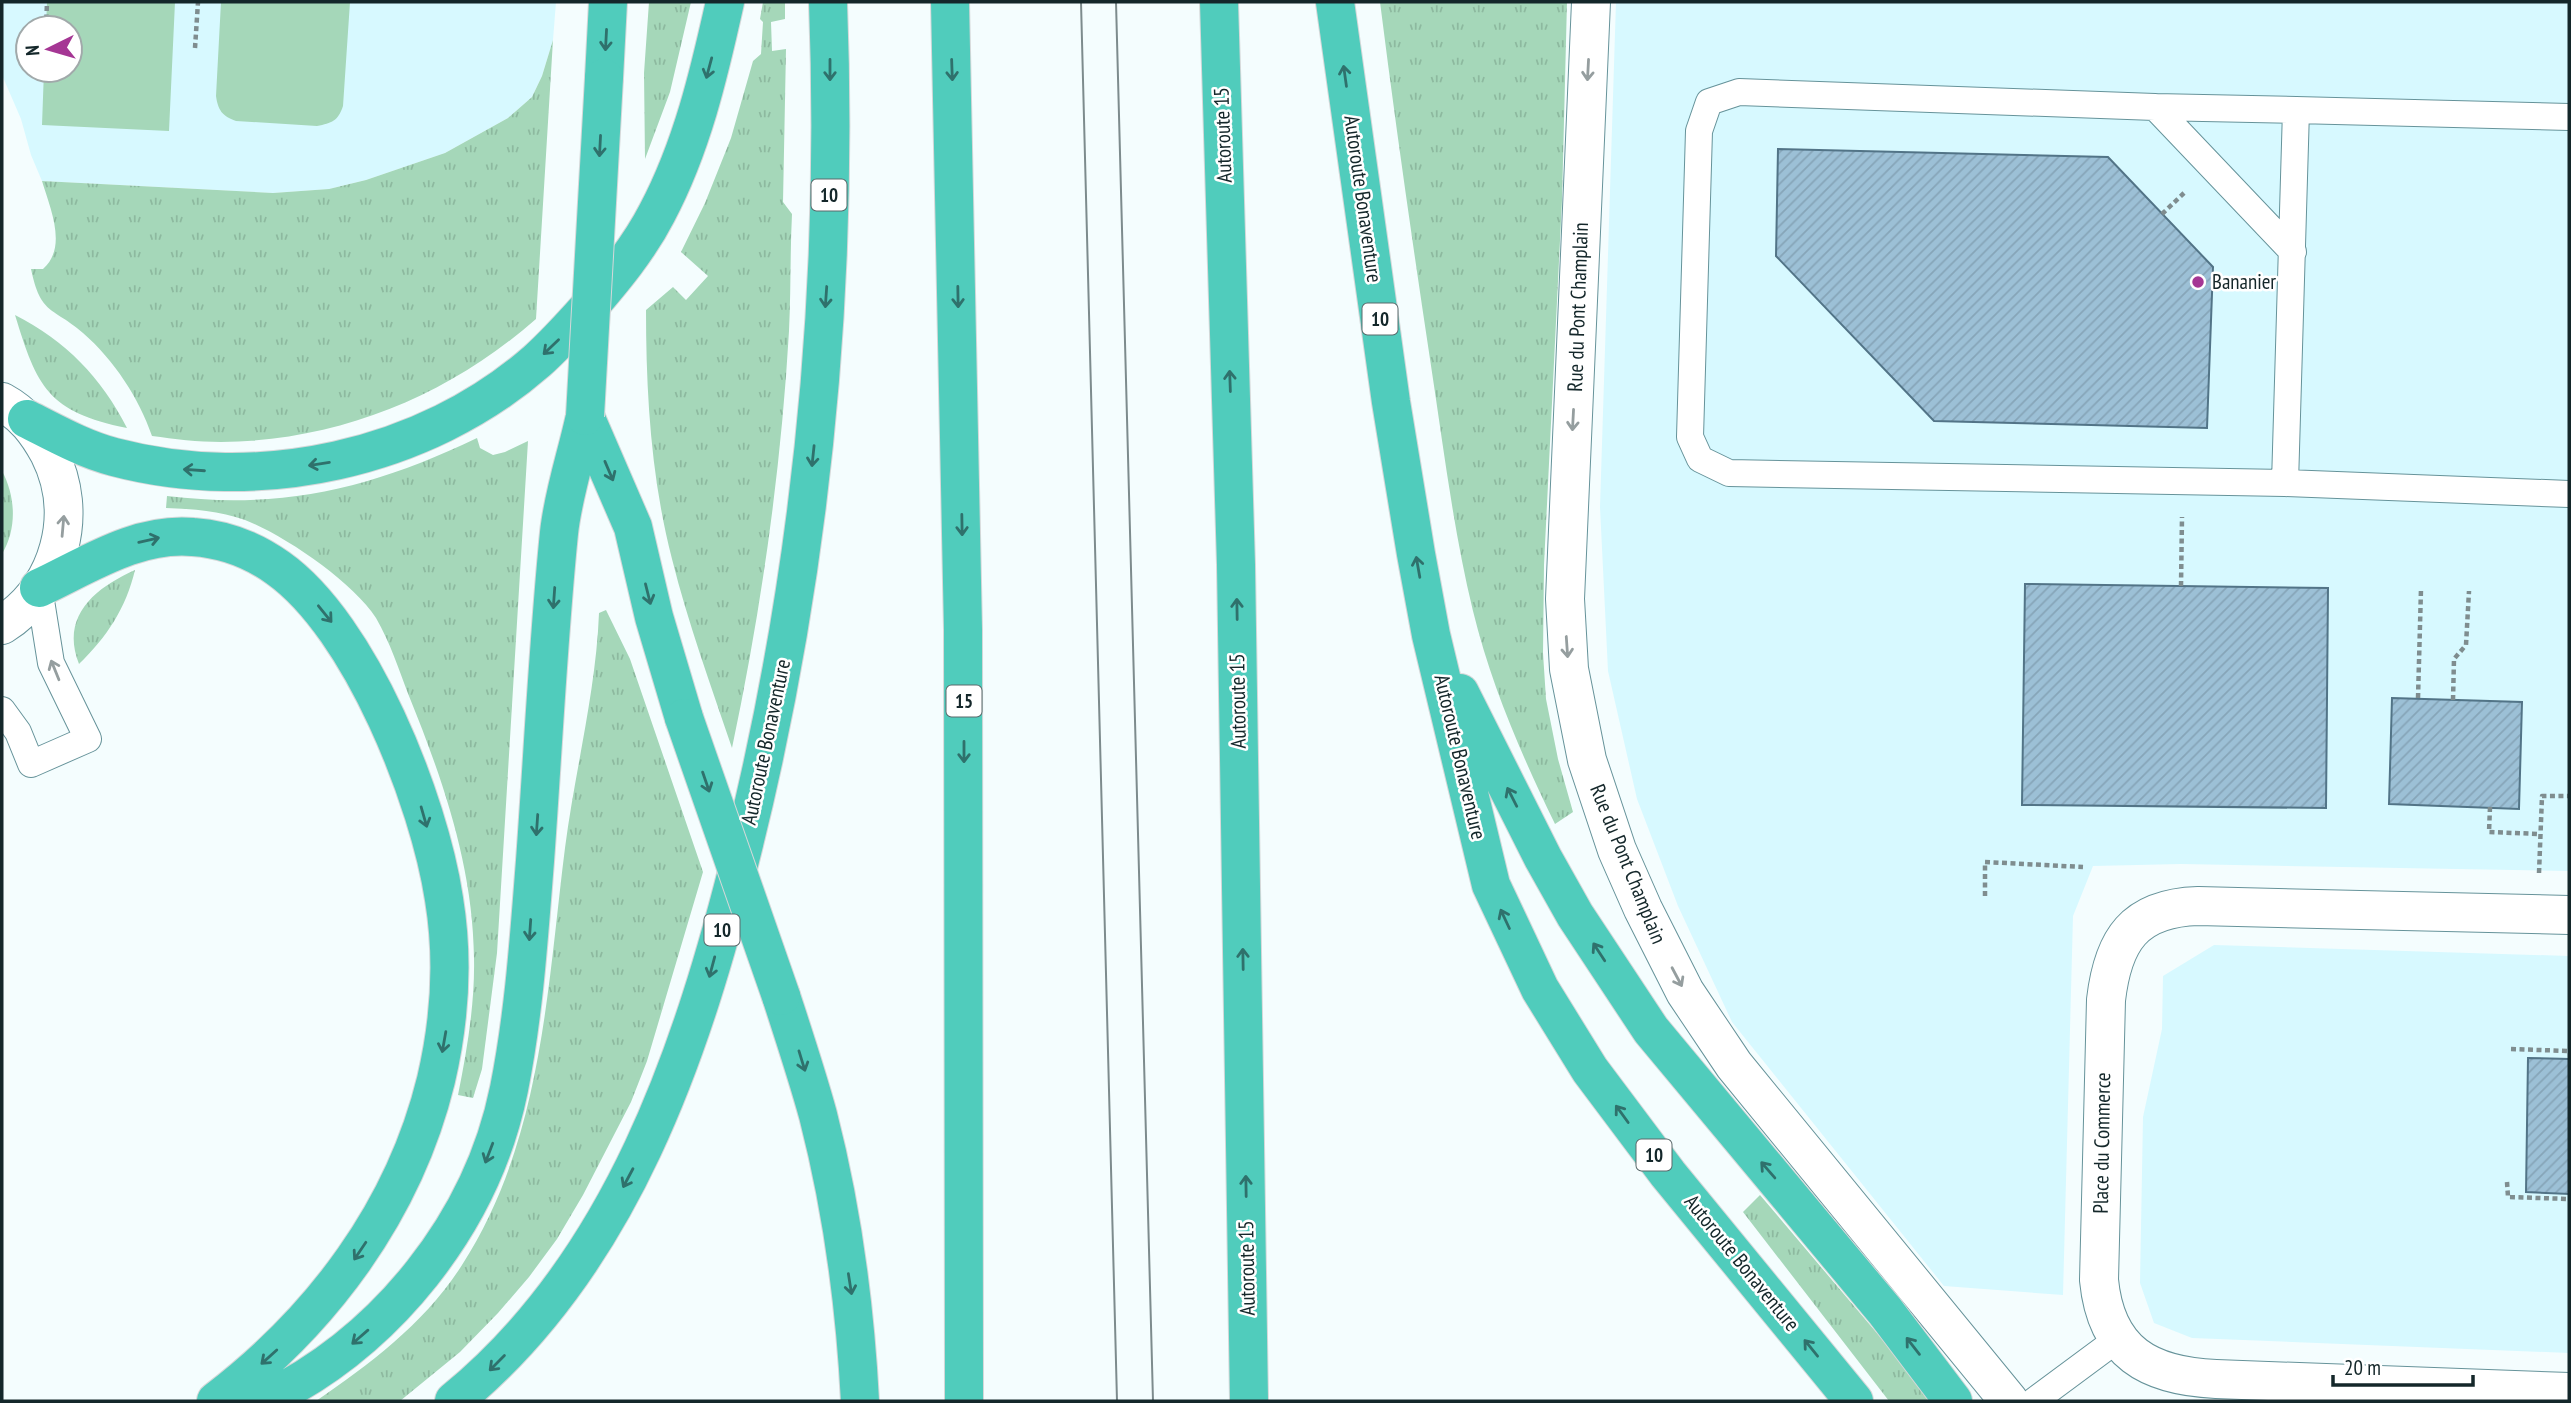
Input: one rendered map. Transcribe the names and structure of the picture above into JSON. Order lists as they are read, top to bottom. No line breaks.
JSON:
{"streets":{"highway":["Autoroute 15","10","Autoroute Bonaventure","15"],"street":["Rue du Pont Champlain","Place du Commerce"]},"one_way":["Rue du Pont Champlain"],"places":["Bananier"],"scale_bar":"20 m","north":"left"}
